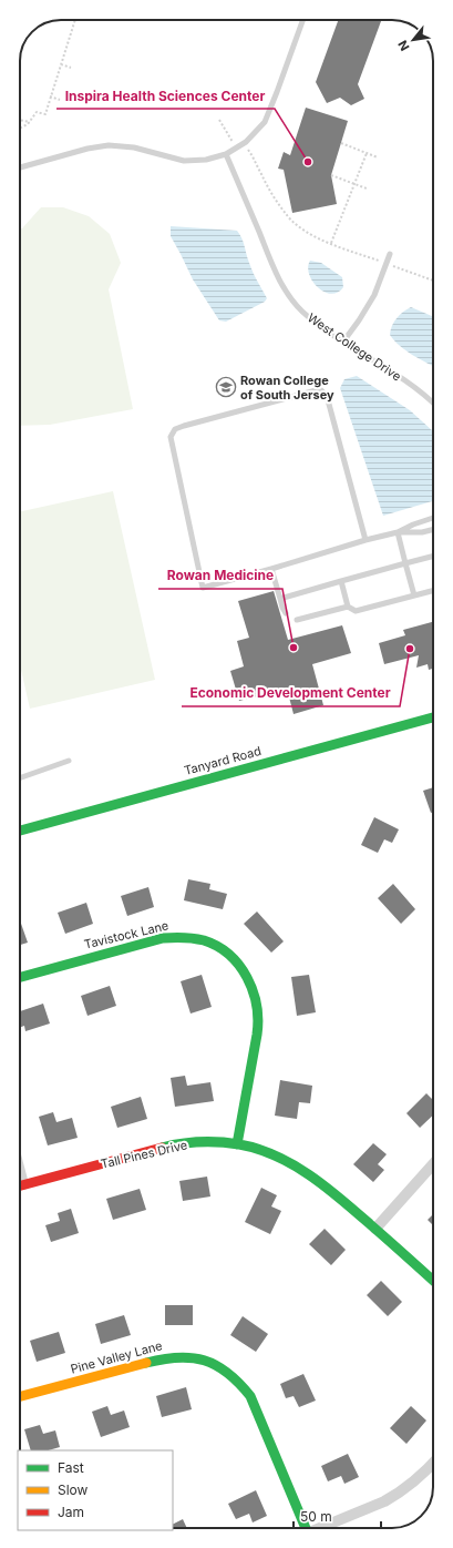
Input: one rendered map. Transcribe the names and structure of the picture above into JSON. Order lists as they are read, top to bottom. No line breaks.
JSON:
{"streets":{"street":["Tanyard Road","Tavistock Lane","Tall Pines Drive","Pine Valley Lane"],"lane":["West College Drive"]},"crossings":[["Tavistock Lane","Tall Pines Drive"]],"places":{"other":["Inspira Health Sciences Center","Rowan Medicine","Economic Development Center"],"school or university":["Rowan College of South Jersey"]},"legend":["Fast","Slow","Jam"],"scale_bar":"50 m","north":"bottom left"}
